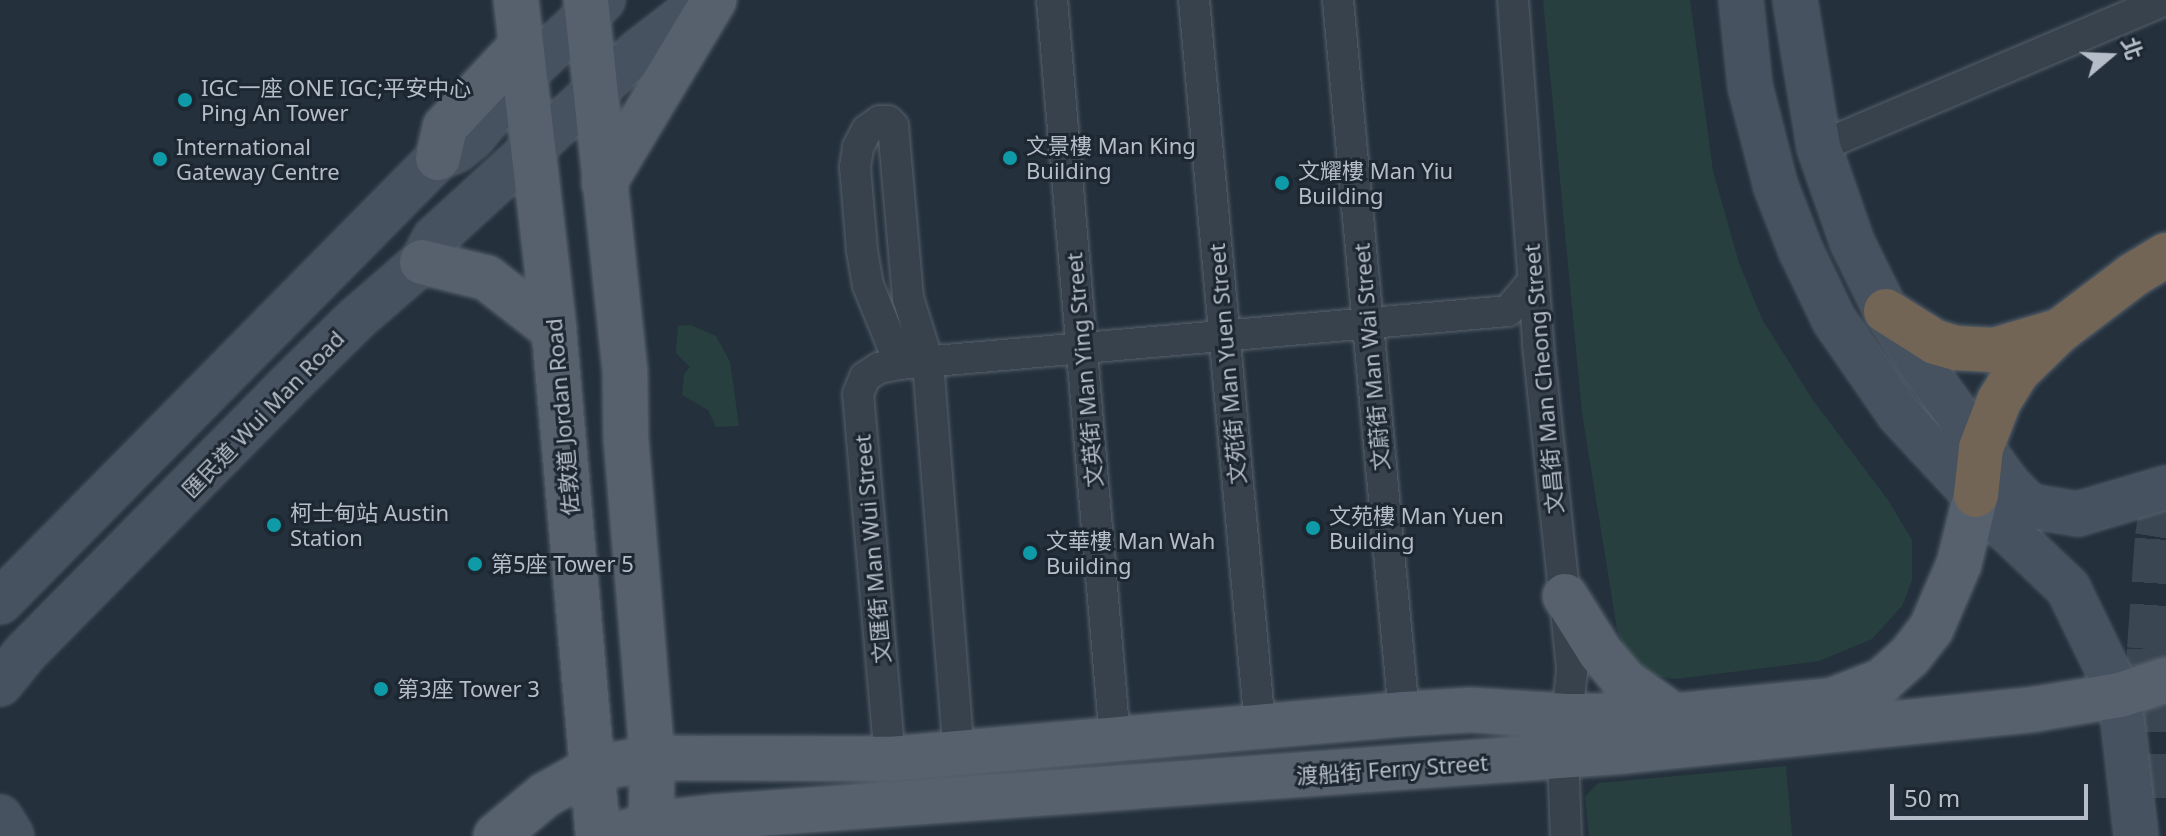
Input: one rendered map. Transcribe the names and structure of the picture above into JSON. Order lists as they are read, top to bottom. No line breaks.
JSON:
{"streets":{"main road":["匯民道 Wui Man Road","佐敦道 Jordan Road","渡船街 Ferry Street"],"street":["文蔚街 Man Wai Street","文苑街 Man Yuen Street","文英街 Man Ying Street","文昌街 Man Cheong Street","文匯街 Man Wui Street"]},"crossings":[["文蔚街 Man Wai Street","文匯街 Man Wui Street"],["文蔚街 Man Wai Street","渡船街 Ferry Street"],["文苑街 Man Yuen Street","文匯街 Man Wui Street"],["文苑街 Man Yuen Street","渡船街 Ferry Street"],["文英街 Man Ying Street","文匯街 Man Wui Street"],["文英街 Man Ying Street","渡船街 Ferry Street"],["文昌街 Man Cheong Street","渡船街 Ferry Street"],["匯民道 Wui Man Road","佐敦道 Jordan Road"],["佐敦道 Jordan Road","渡船街 Ferry Street"],["文匯街 Man Wui Street","渡船街 Ferry Street"]],"places":["IGC一座 ONE IGC;平安中心 Ping An Tower","文景樓 Man King Building","International Gateway Centre","文耀樓 Man Yiu Building","柯士甸站 Austin Station","文苑樓 Man Yuen Building","文華樓 Man Wah Building","第5座 Tower 5","第3座 Tower 3"],"scale_bar":"50 m","north":"right"}
